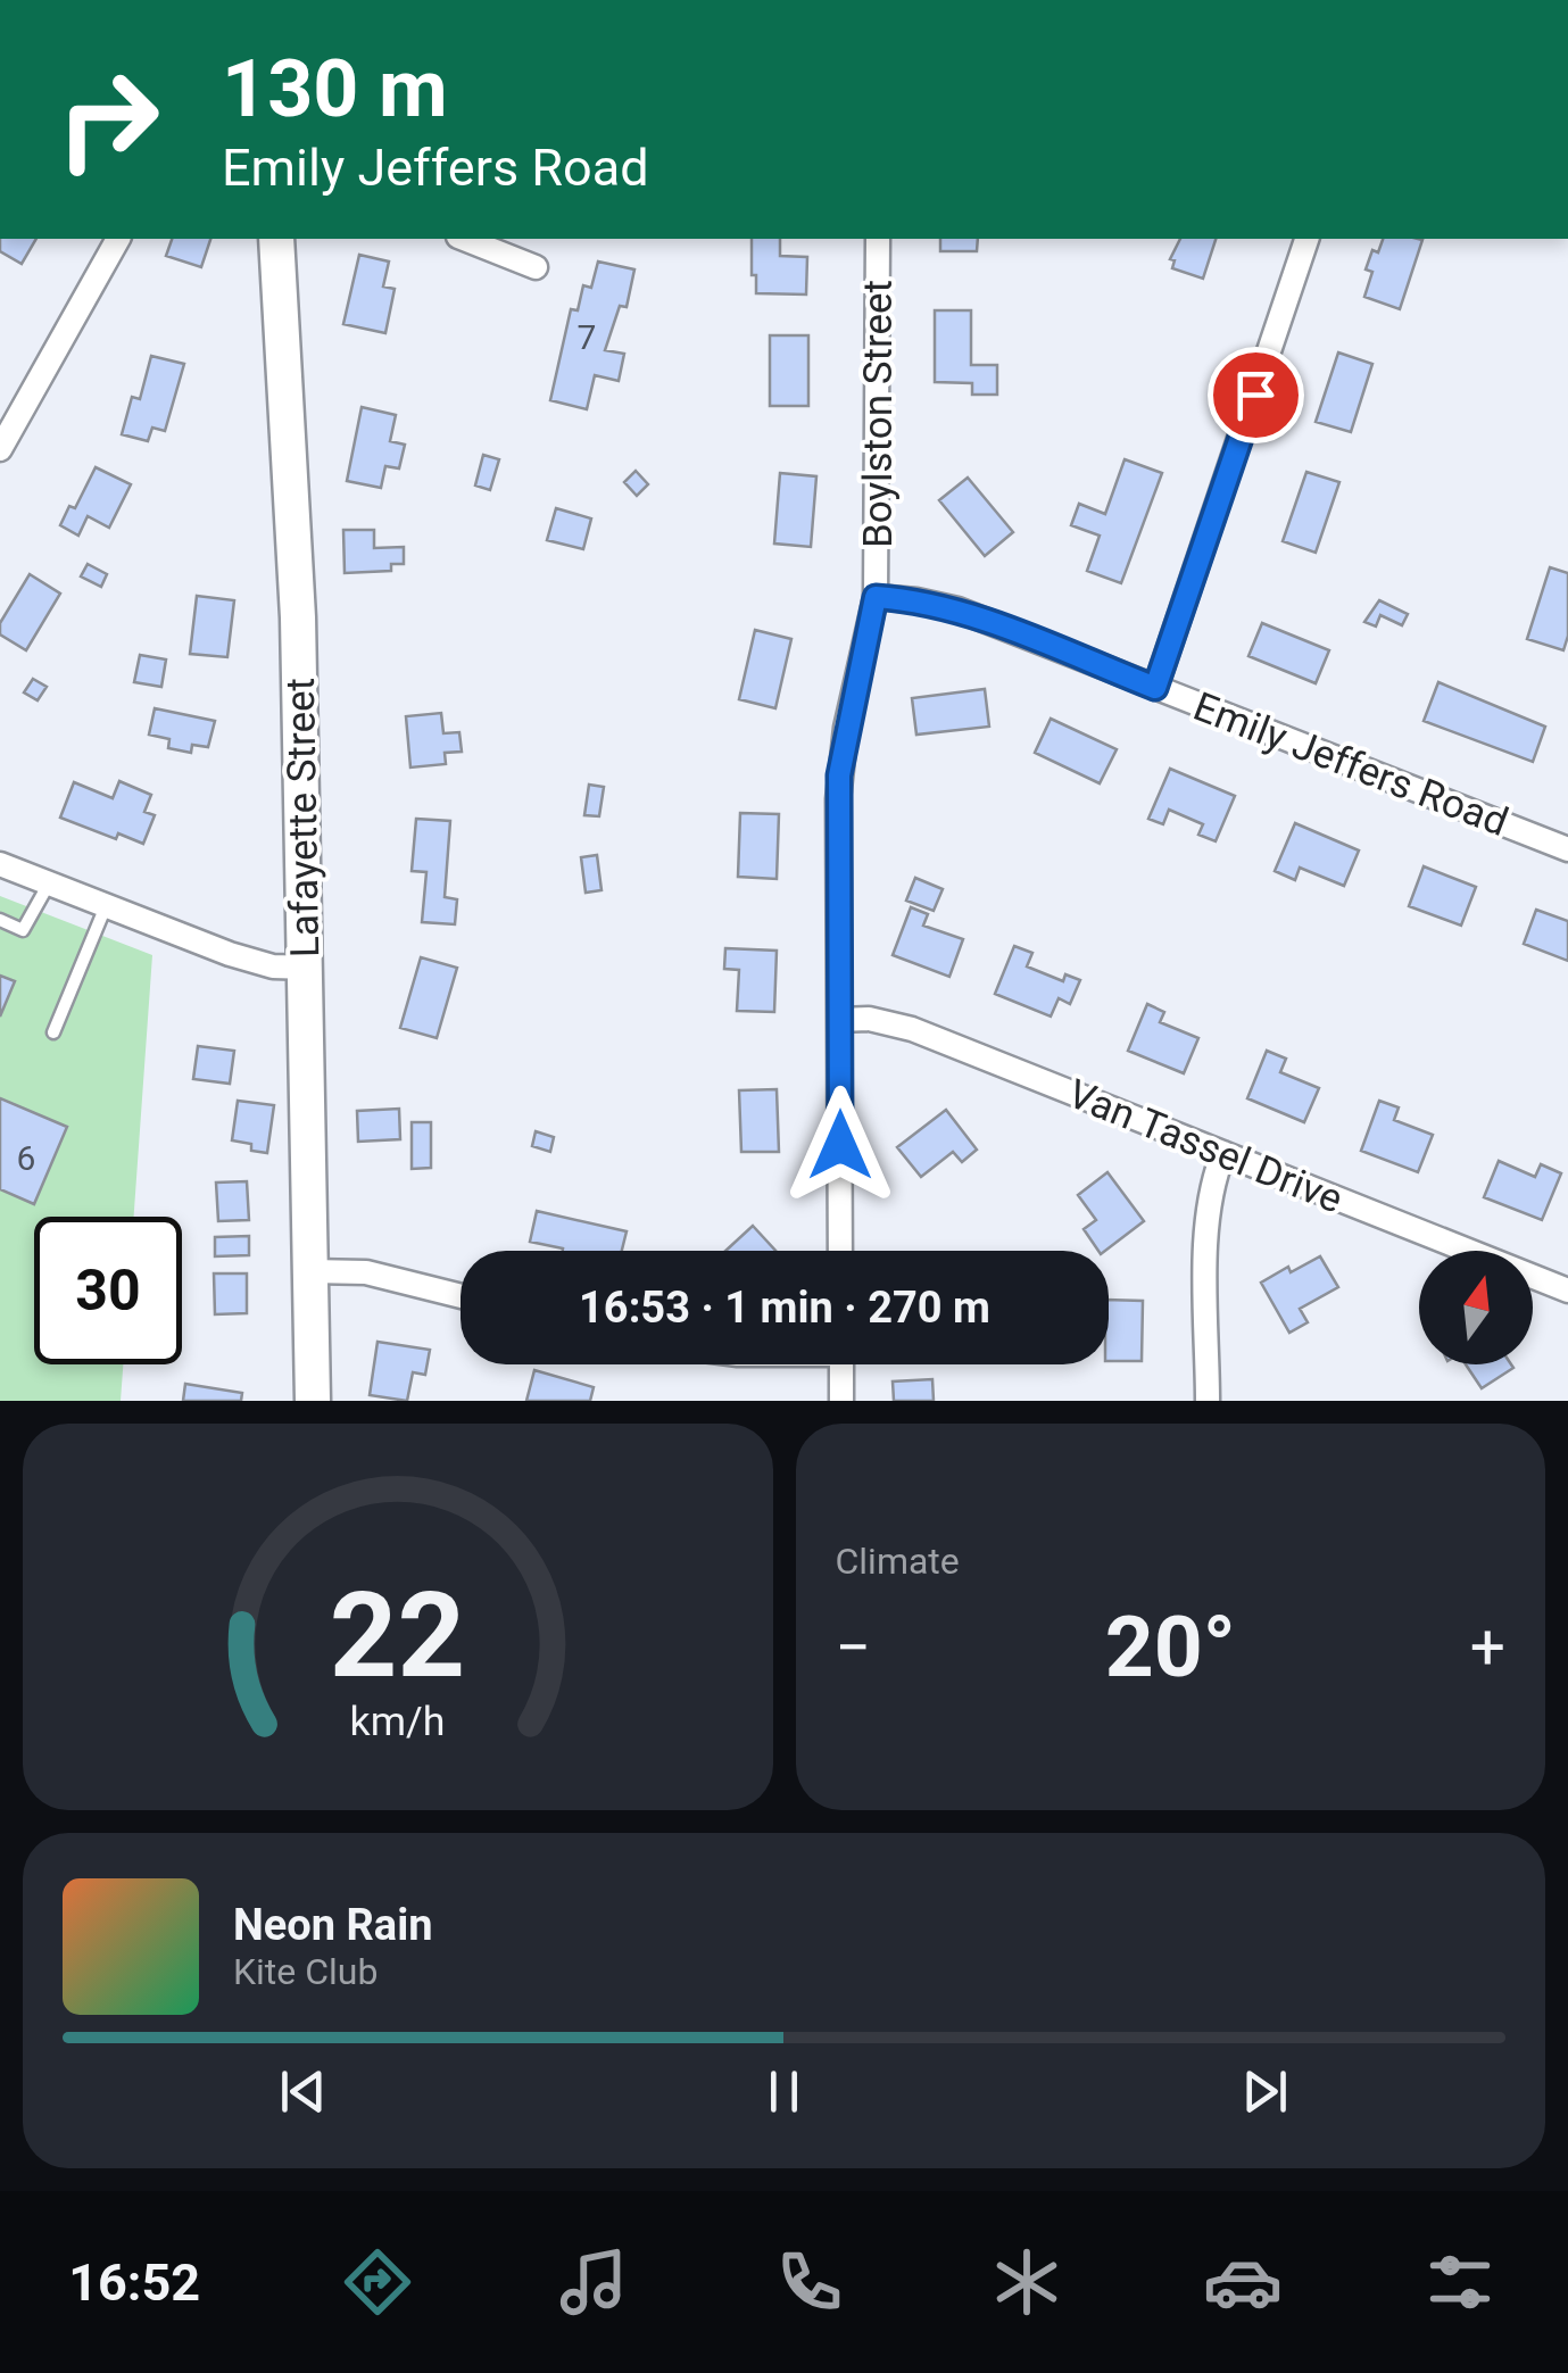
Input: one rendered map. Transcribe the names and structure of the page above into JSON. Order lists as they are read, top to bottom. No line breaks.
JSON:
{"streets":{"main road":["Lafayette Street"],"street":["Boylston Street","Emily Jeffers Road","Van Tassel Drive"]},"crossings":[["Boylston Street","Emily Jeffers Road"],["Boylston Street","Van Tassel Drive"]],"house_numbers":["7","6"],"north":"top","page":{"turn":["130 m","Emily Jeffers Road"],"limit":"30","trip":"16:53 · 1 min · 270 m","tile":"Climate","heat":["−","20°","+"],"song":["Neon Rain","Kite Club"],"tabs":"16:52","gauge":["22","km/h"]}}
